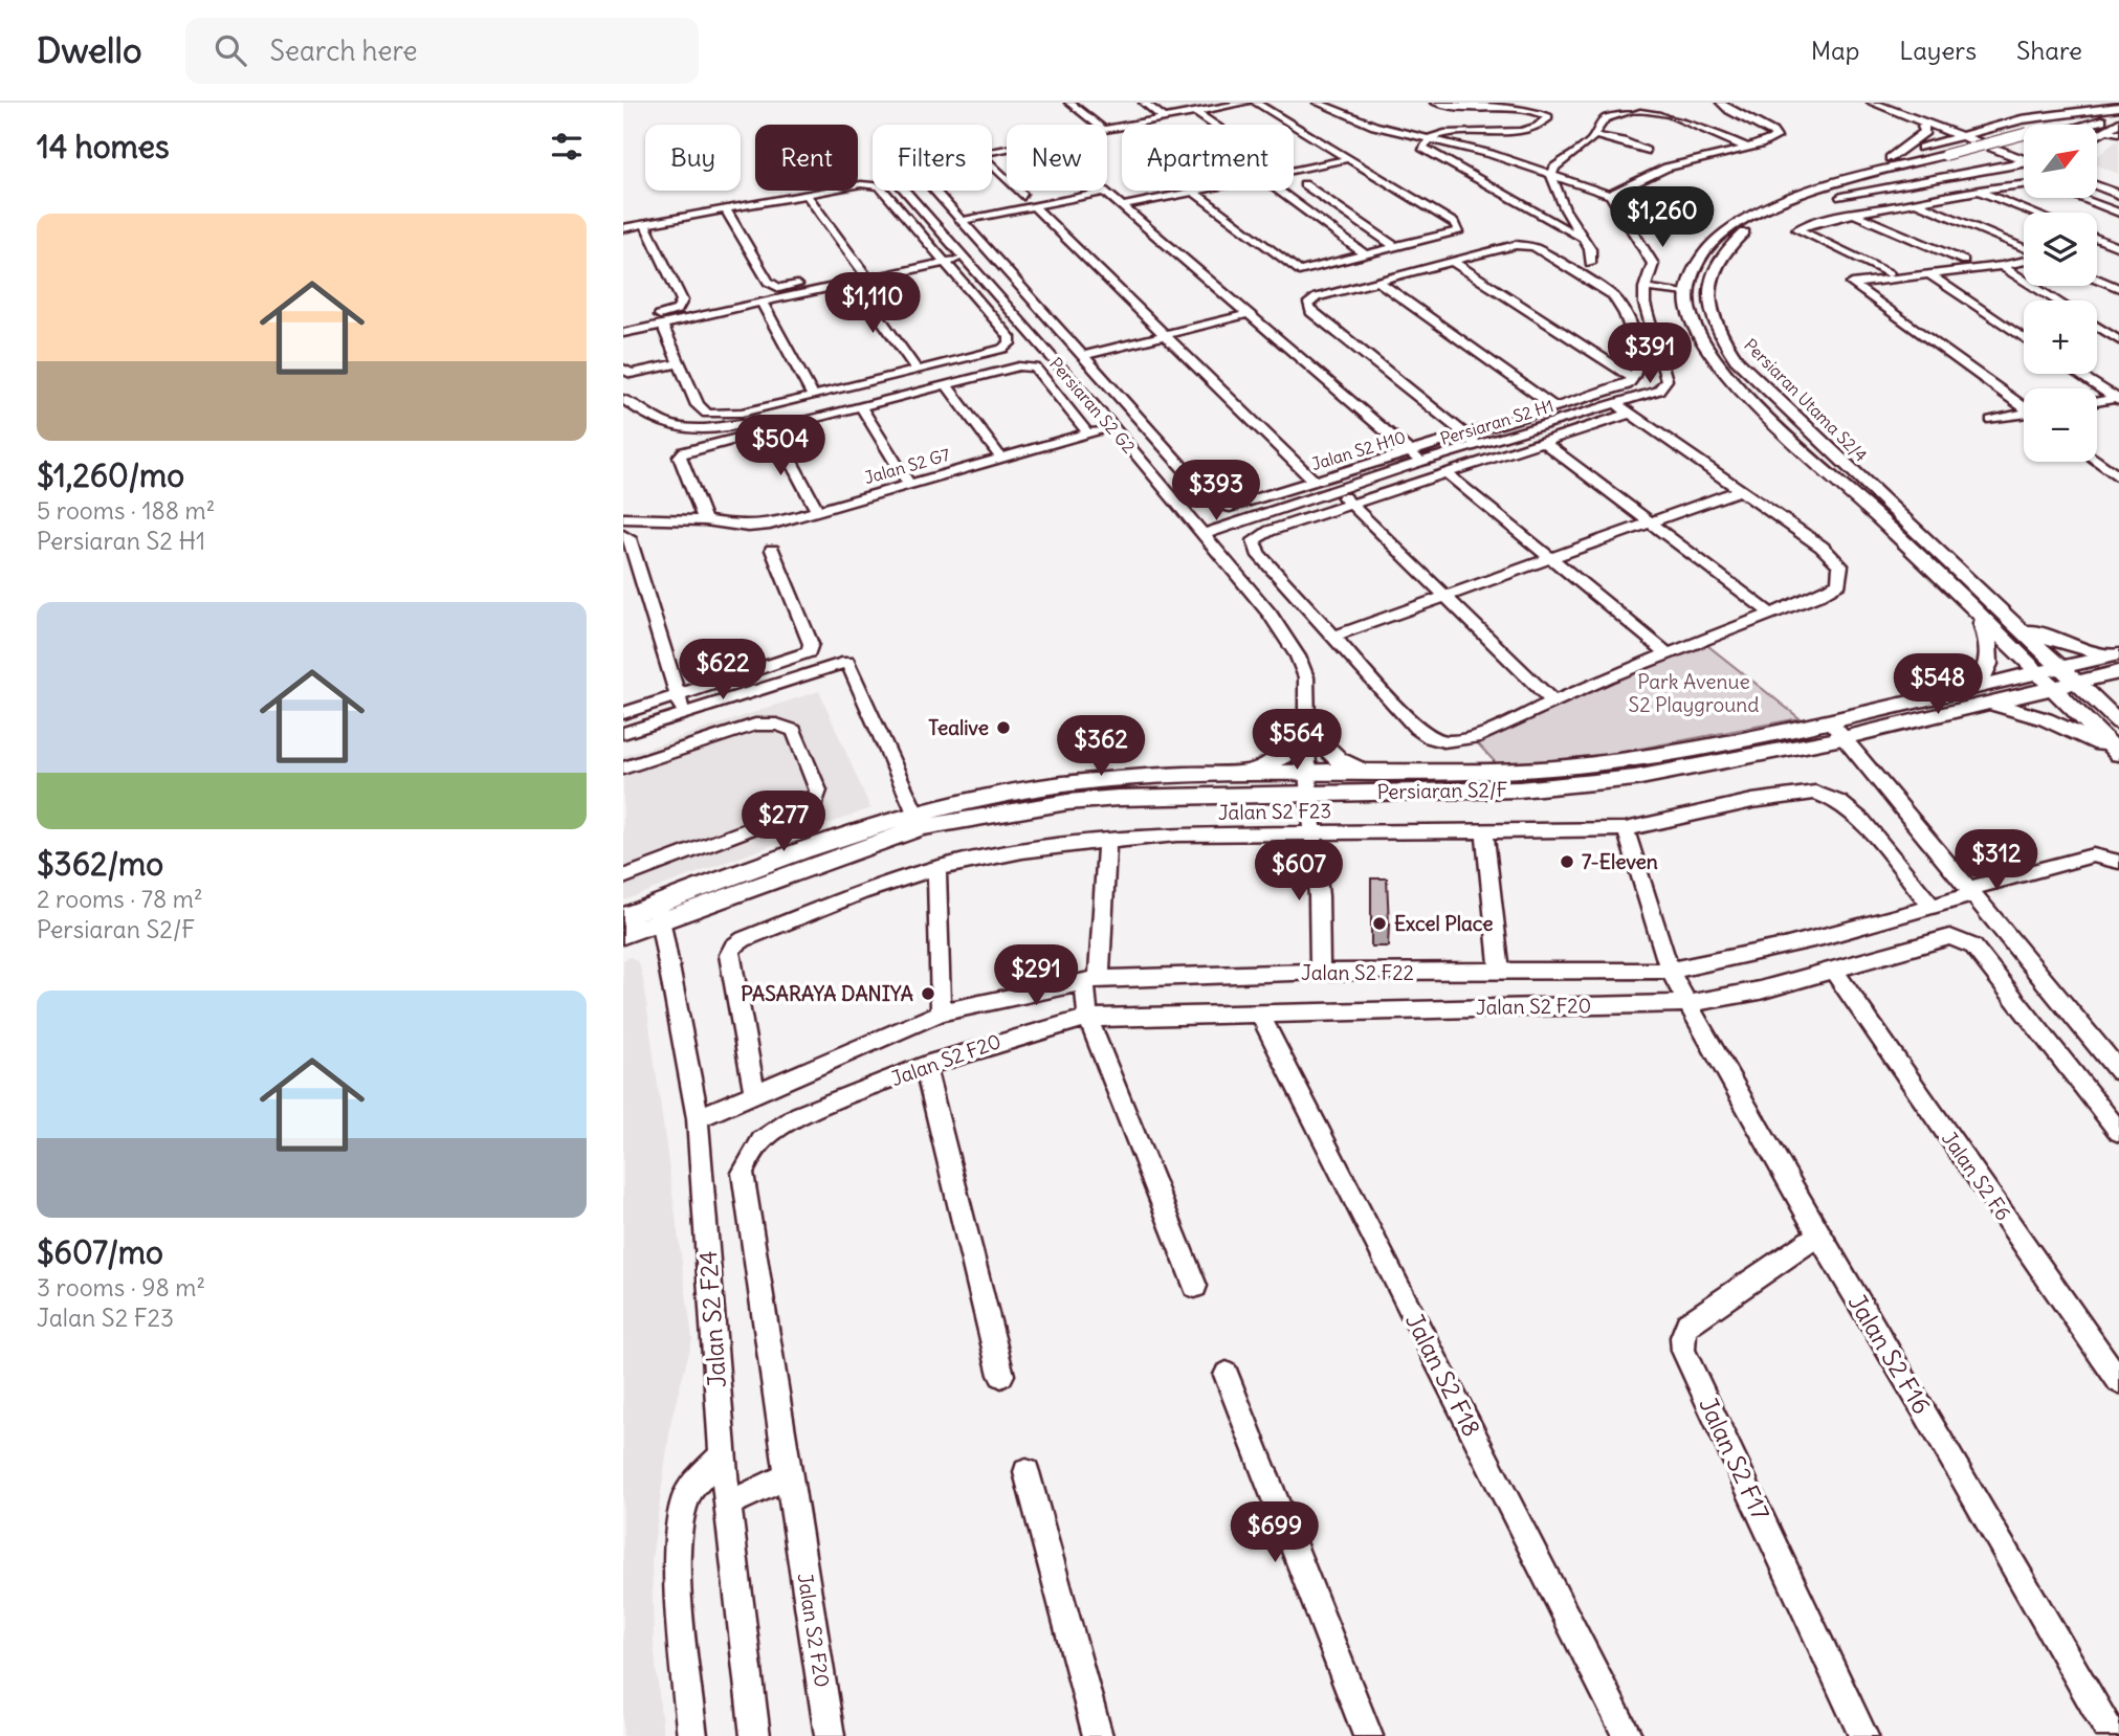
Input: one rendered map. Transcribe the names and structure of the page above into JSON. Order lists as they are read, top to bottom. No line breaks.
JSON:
{"streets":{"main road":["Persiaran Utama S2/4","Persiaran S2/F"],"street":["Persiaran S2 G2","Persiaran S2 H1","Jalan S2 H10","Jalan S2 G7","Jalan S2 F23","Jalan S2 F22","Jalan S2 F20","Jalan S2 F6","Jalan S2 F24","Jalan S2 F16","Jalan S2 F18","Jalan S2 F17"]},"crossings":[["Persiaran Utama S2/4","Persiaran S2/F"],["Persiaran S2 G2","Persiaran S2 H1"],["Persiaran S2 G2","Jalan S2 G7"],["Persiaran S2 G2","Persiaran S2/F"],["Persiaran S2 G2","Jalan S2 F23"],["Persiaran S2 G2","Jalan S2 F22"],["Persiaran S2/F","Jalan S2 F24"],["Jalan S2 F23","Jalan S2 F22"],["Jalan S2 F23","Jalan S2 F16"],["Jalan S2 F22","Jalan S2 F24"],["Jalan S2 F22","Jalan S2 F16"],["Jalan S2 F20","Jalan S2 F6"],["Jalan S2 F20","Jalan S2 F16"],["Jalan S2 F20","Jalan S2 F18"],["Jalan S2 F16","Jalan S2 F17"]],"parks":["Park Avenue S2 Playground"],"places":["Tealive","7-Eleven","Excel Place","PASARAYA DANIYA"],"north":"top right","page":{"header":"Dwello","search":"Search here","nav":["Map","Layers","Share"],"heading":"14 homes","map_buttons":["+","−"],"chip":["Buy","Rent","Filters","New","Apartment"],"price":["$1,260","$1,110","$391","$504","$393","$622","$548","$564","$362","$277","$312","$607","$291","$699"],"list":[{"name":"$1,260/mo","note":"5 rooms · 188 m² · Persiaran S2 H1"},{"name":"$362/mo","note":"2 rooms · 78 m² · Persiaran S2/F"},{"name":"$607/mo","note":"3 rooms · 98 m² · Jalan S2 F23"}]}}
